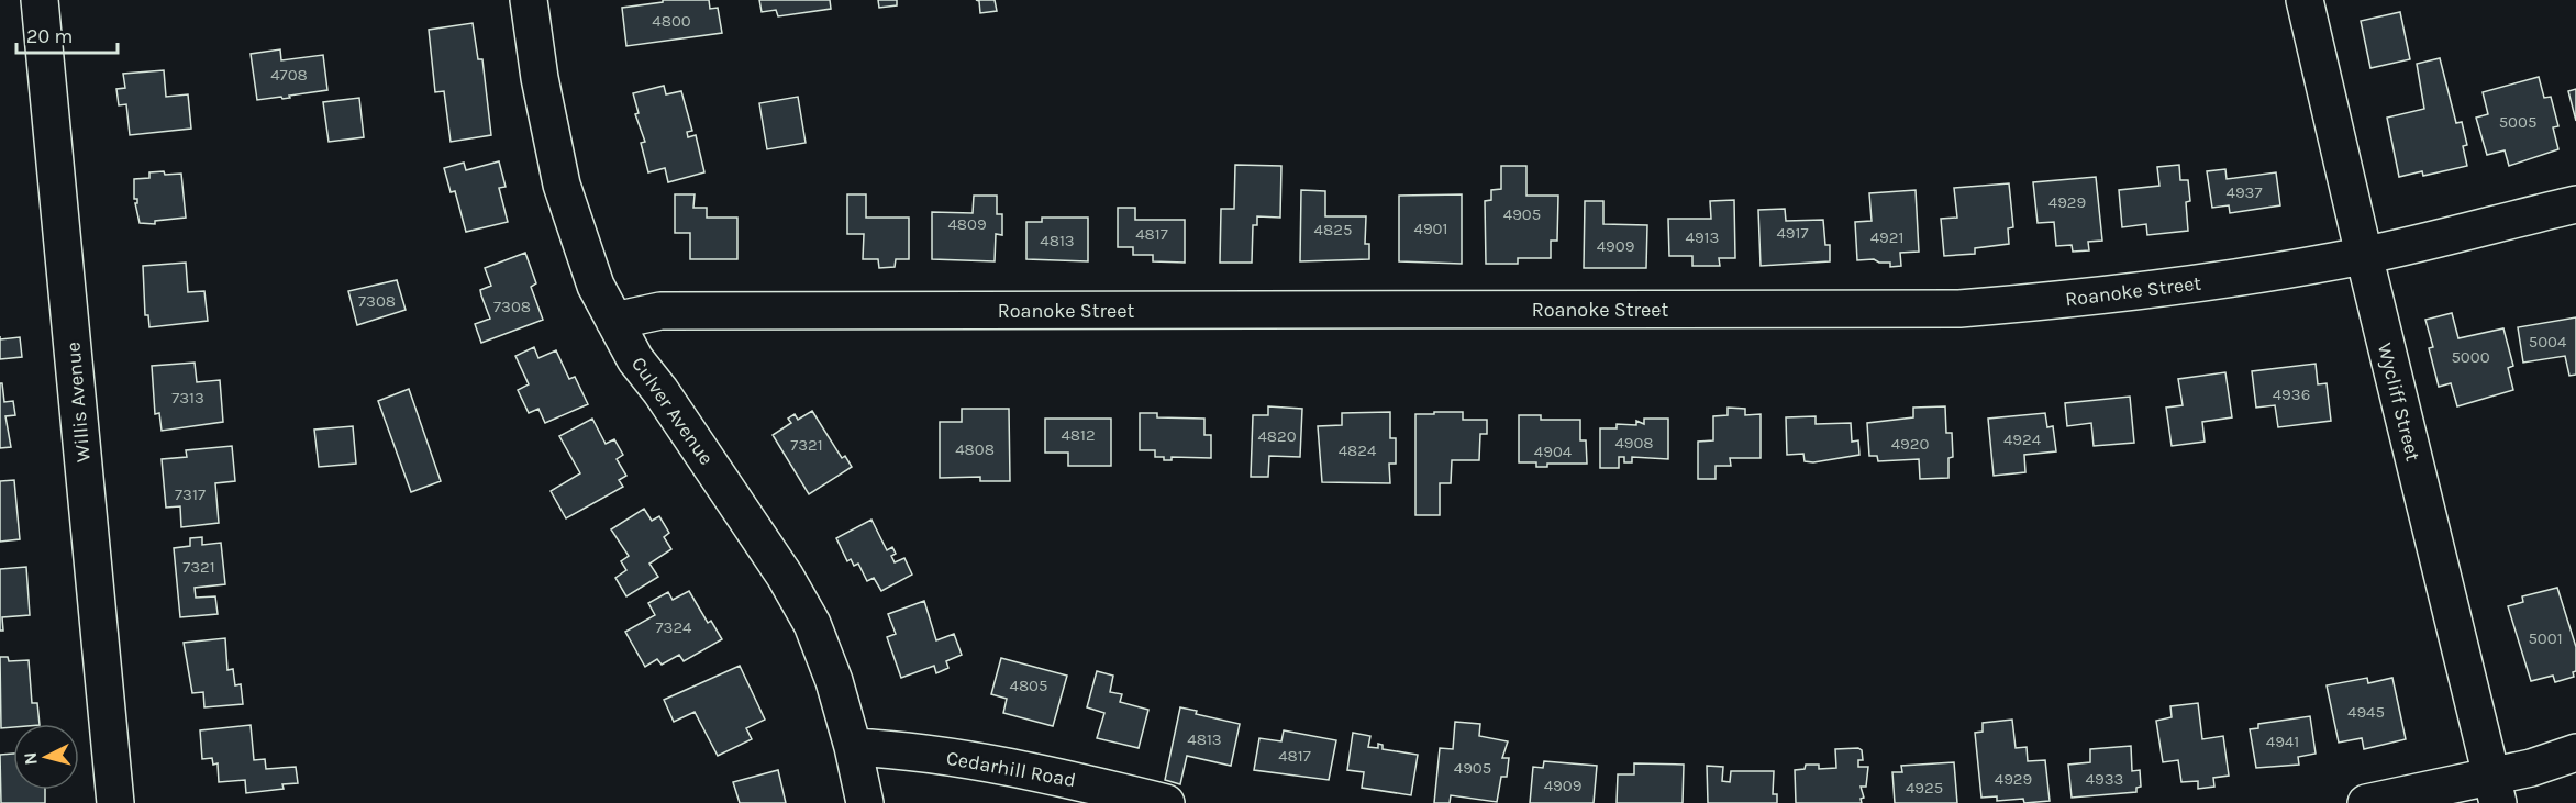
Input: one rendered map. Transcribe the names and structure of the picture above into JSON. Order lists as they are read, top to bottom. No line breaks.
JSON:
{"streets":{"street":["Roanoke Street","Willis Avenue","Wycliff Street","Culver Avenue","Cedarhill Road"]},"crossings":[["Roanoke Street","Wycliff Street"],["Roanoke Street","Culver Avenue"],["Culver Avenue","Cedarhill Road"]],"house_numbers":["4800","4708","5005","4937","4929","4905","4809","4901","4825","4917","4817","4913","4921","4813","4909","7308","7308","5004","5000","4936","7313","4812","4820","4924","4908","4920","7321","4808","4824","4904","7317","7321","7324","5001","4805","4945","4813","4941","4817","4905","4929","4933","4909","4925"],"scale_bar":"20 m","north":"left"}
